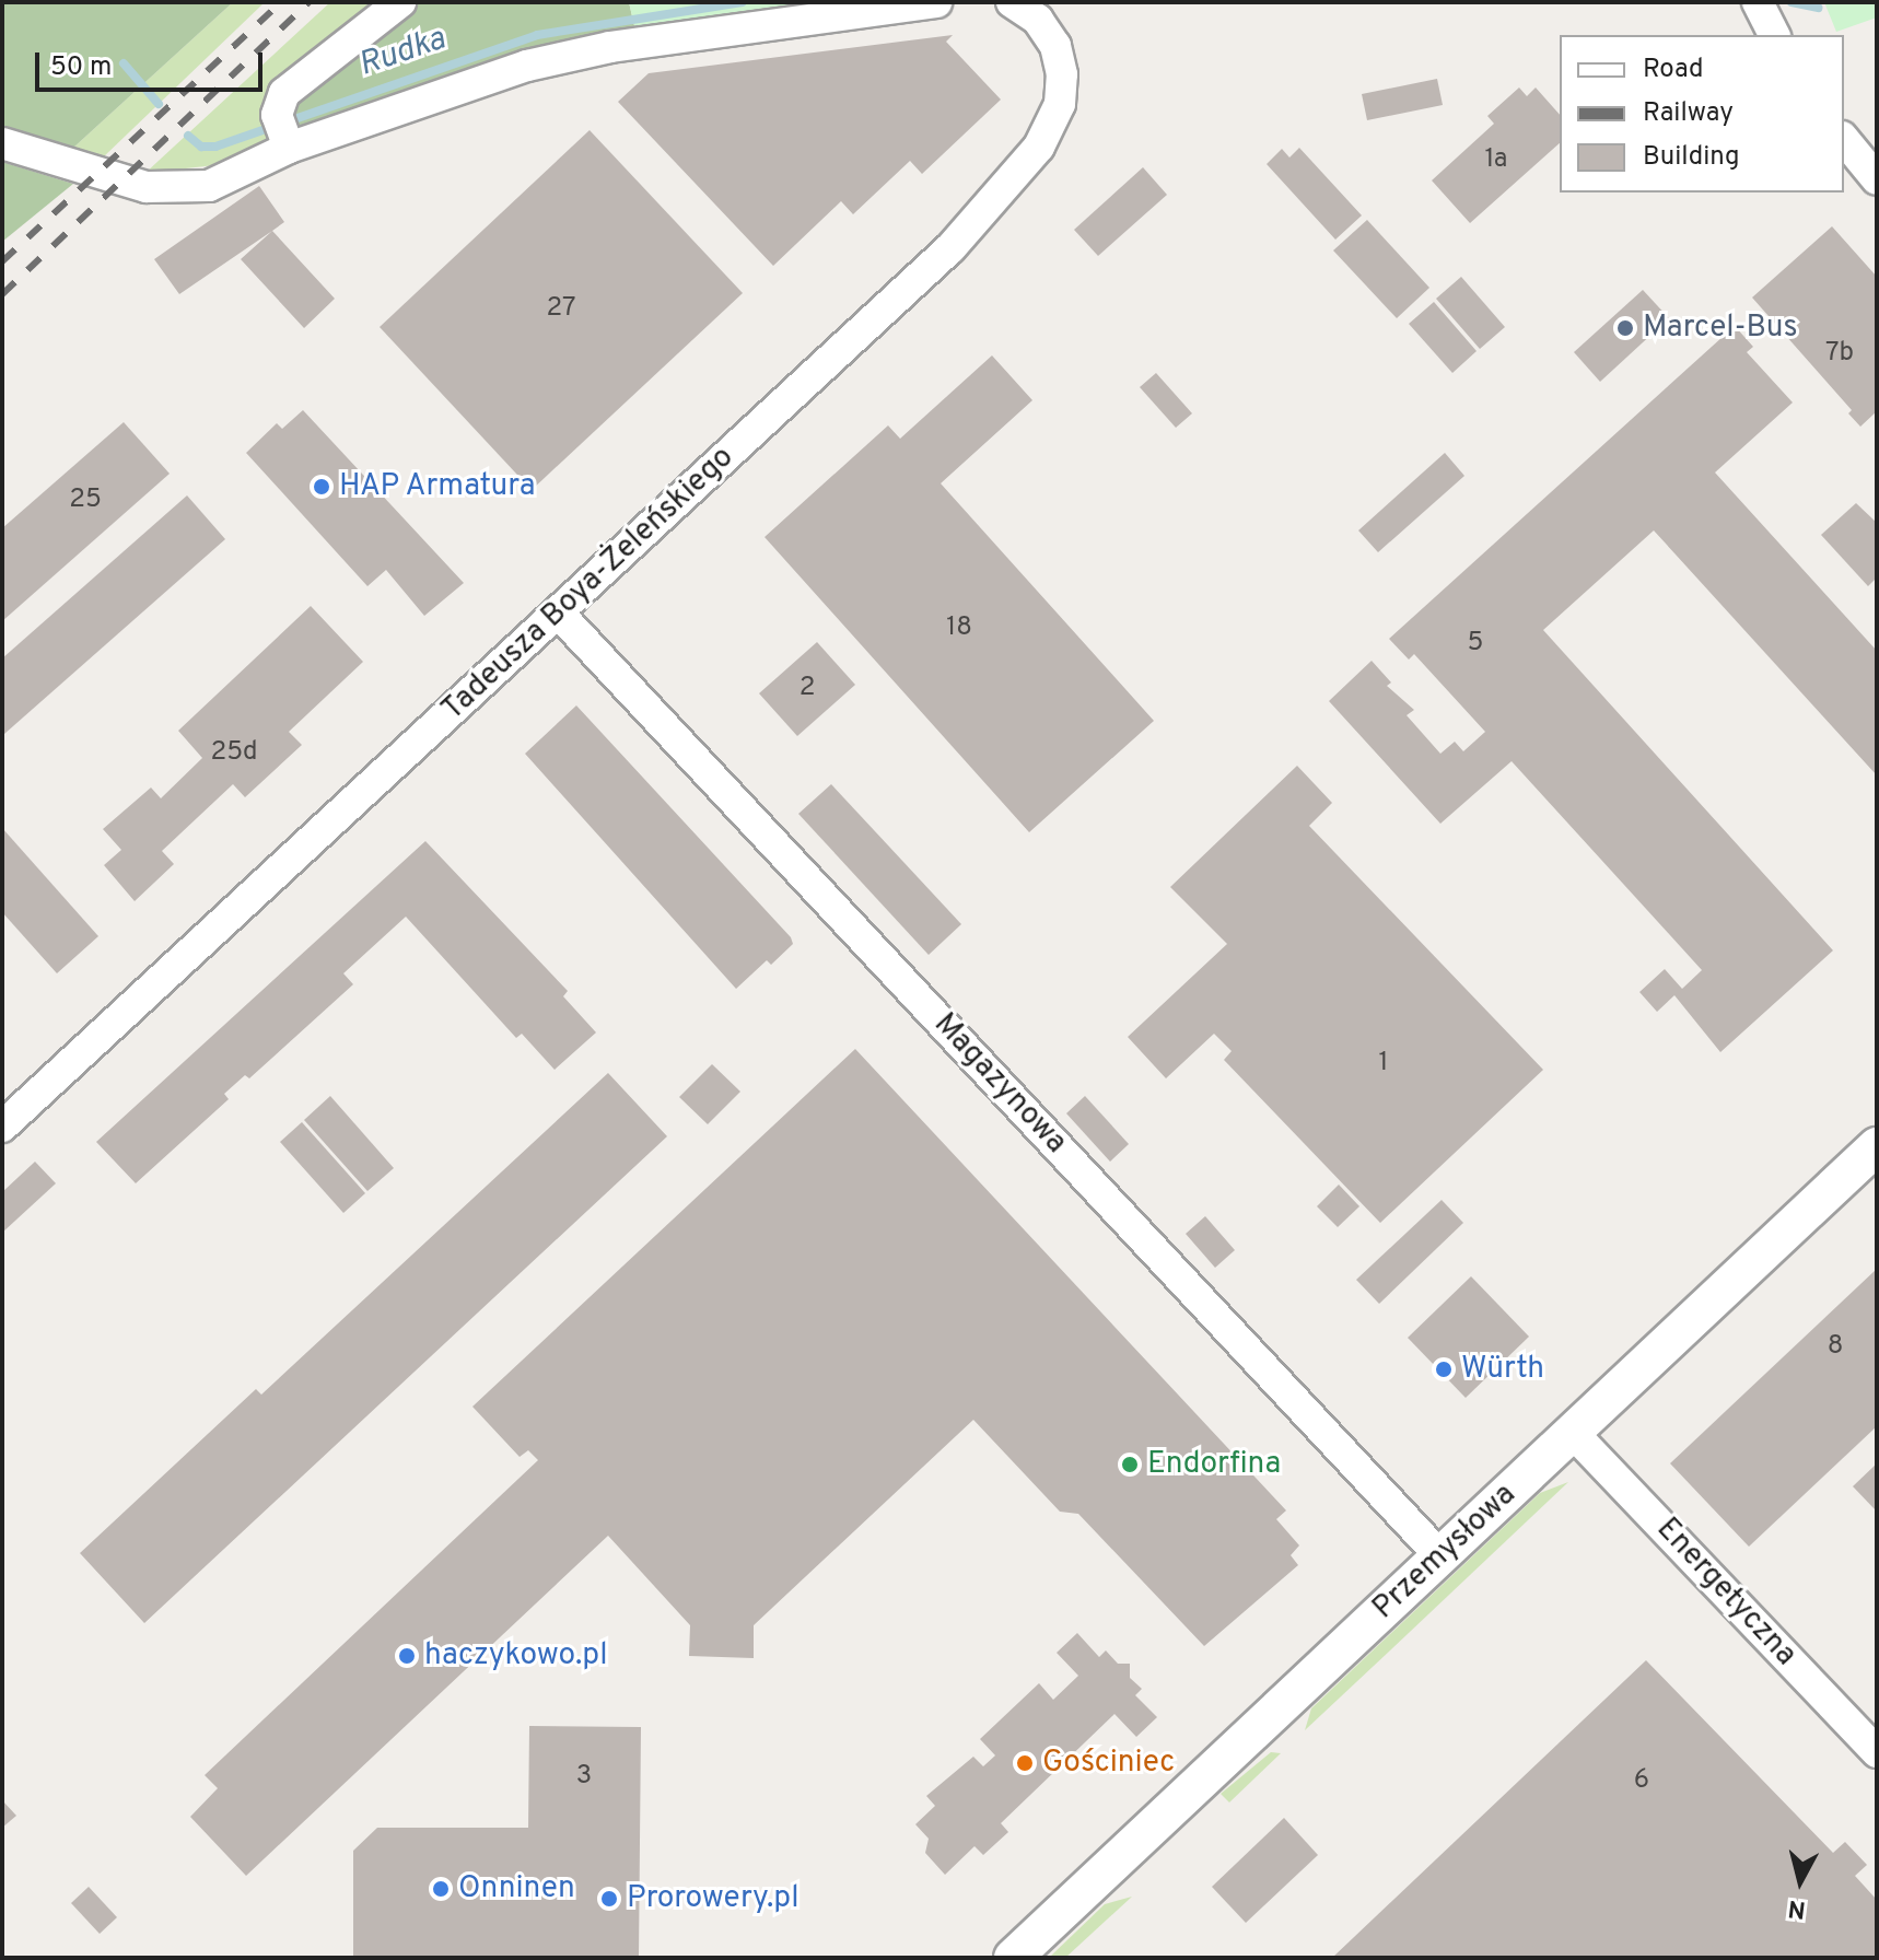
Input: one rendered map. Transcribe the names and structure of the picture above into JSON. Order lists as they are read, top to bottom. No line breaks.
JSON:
{"streets":{"street":["Tadeusza Boya-Żeleńskiego","Magazynowa","Przemysłowa","Energetyczna"]},"crossings":[["Tadeusza Boya-Żeleńskiego","Magazynowa"],["Magazynowa","Przemysłowa"],["Przemysłowa","Energetyczna"]],"water":["Rudka"],"places":["Marcel-Bus","HAP Armatura","Würth","Endorfina","haczykowo.pl","Gościniec","Onninen","Prorowery.pl"],"house_numbers":["1a","27","7b","25","18","5","2","25d","1","8","3","6"],"legend":["Road","Railway","Building"],"scale_bar":"50 m","north":"bottom"}
